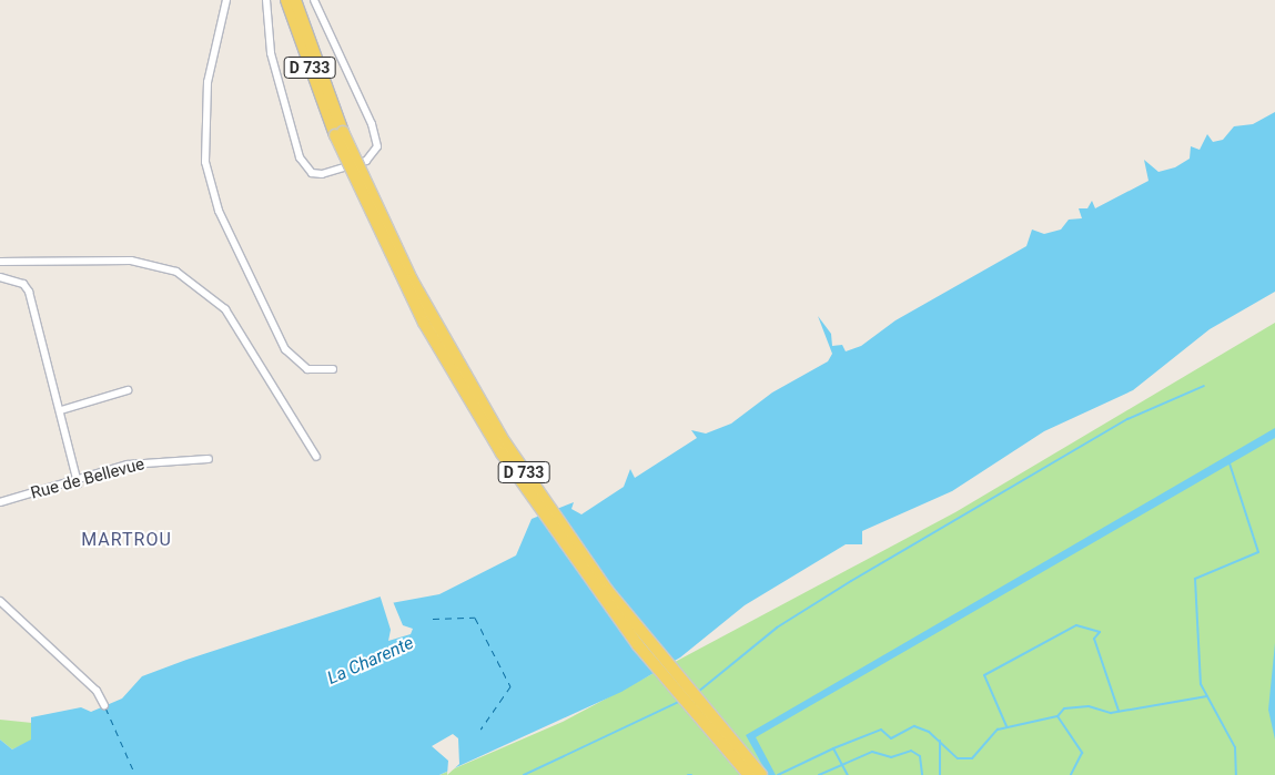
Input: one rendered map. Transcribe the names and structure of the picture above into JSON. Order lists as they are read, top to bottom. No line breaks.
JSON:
{"streets":{"main road":["D 733"],"street":["Rue de Bellevue"]},"districts":["MARTROU"],"water":["La Charente"]}
